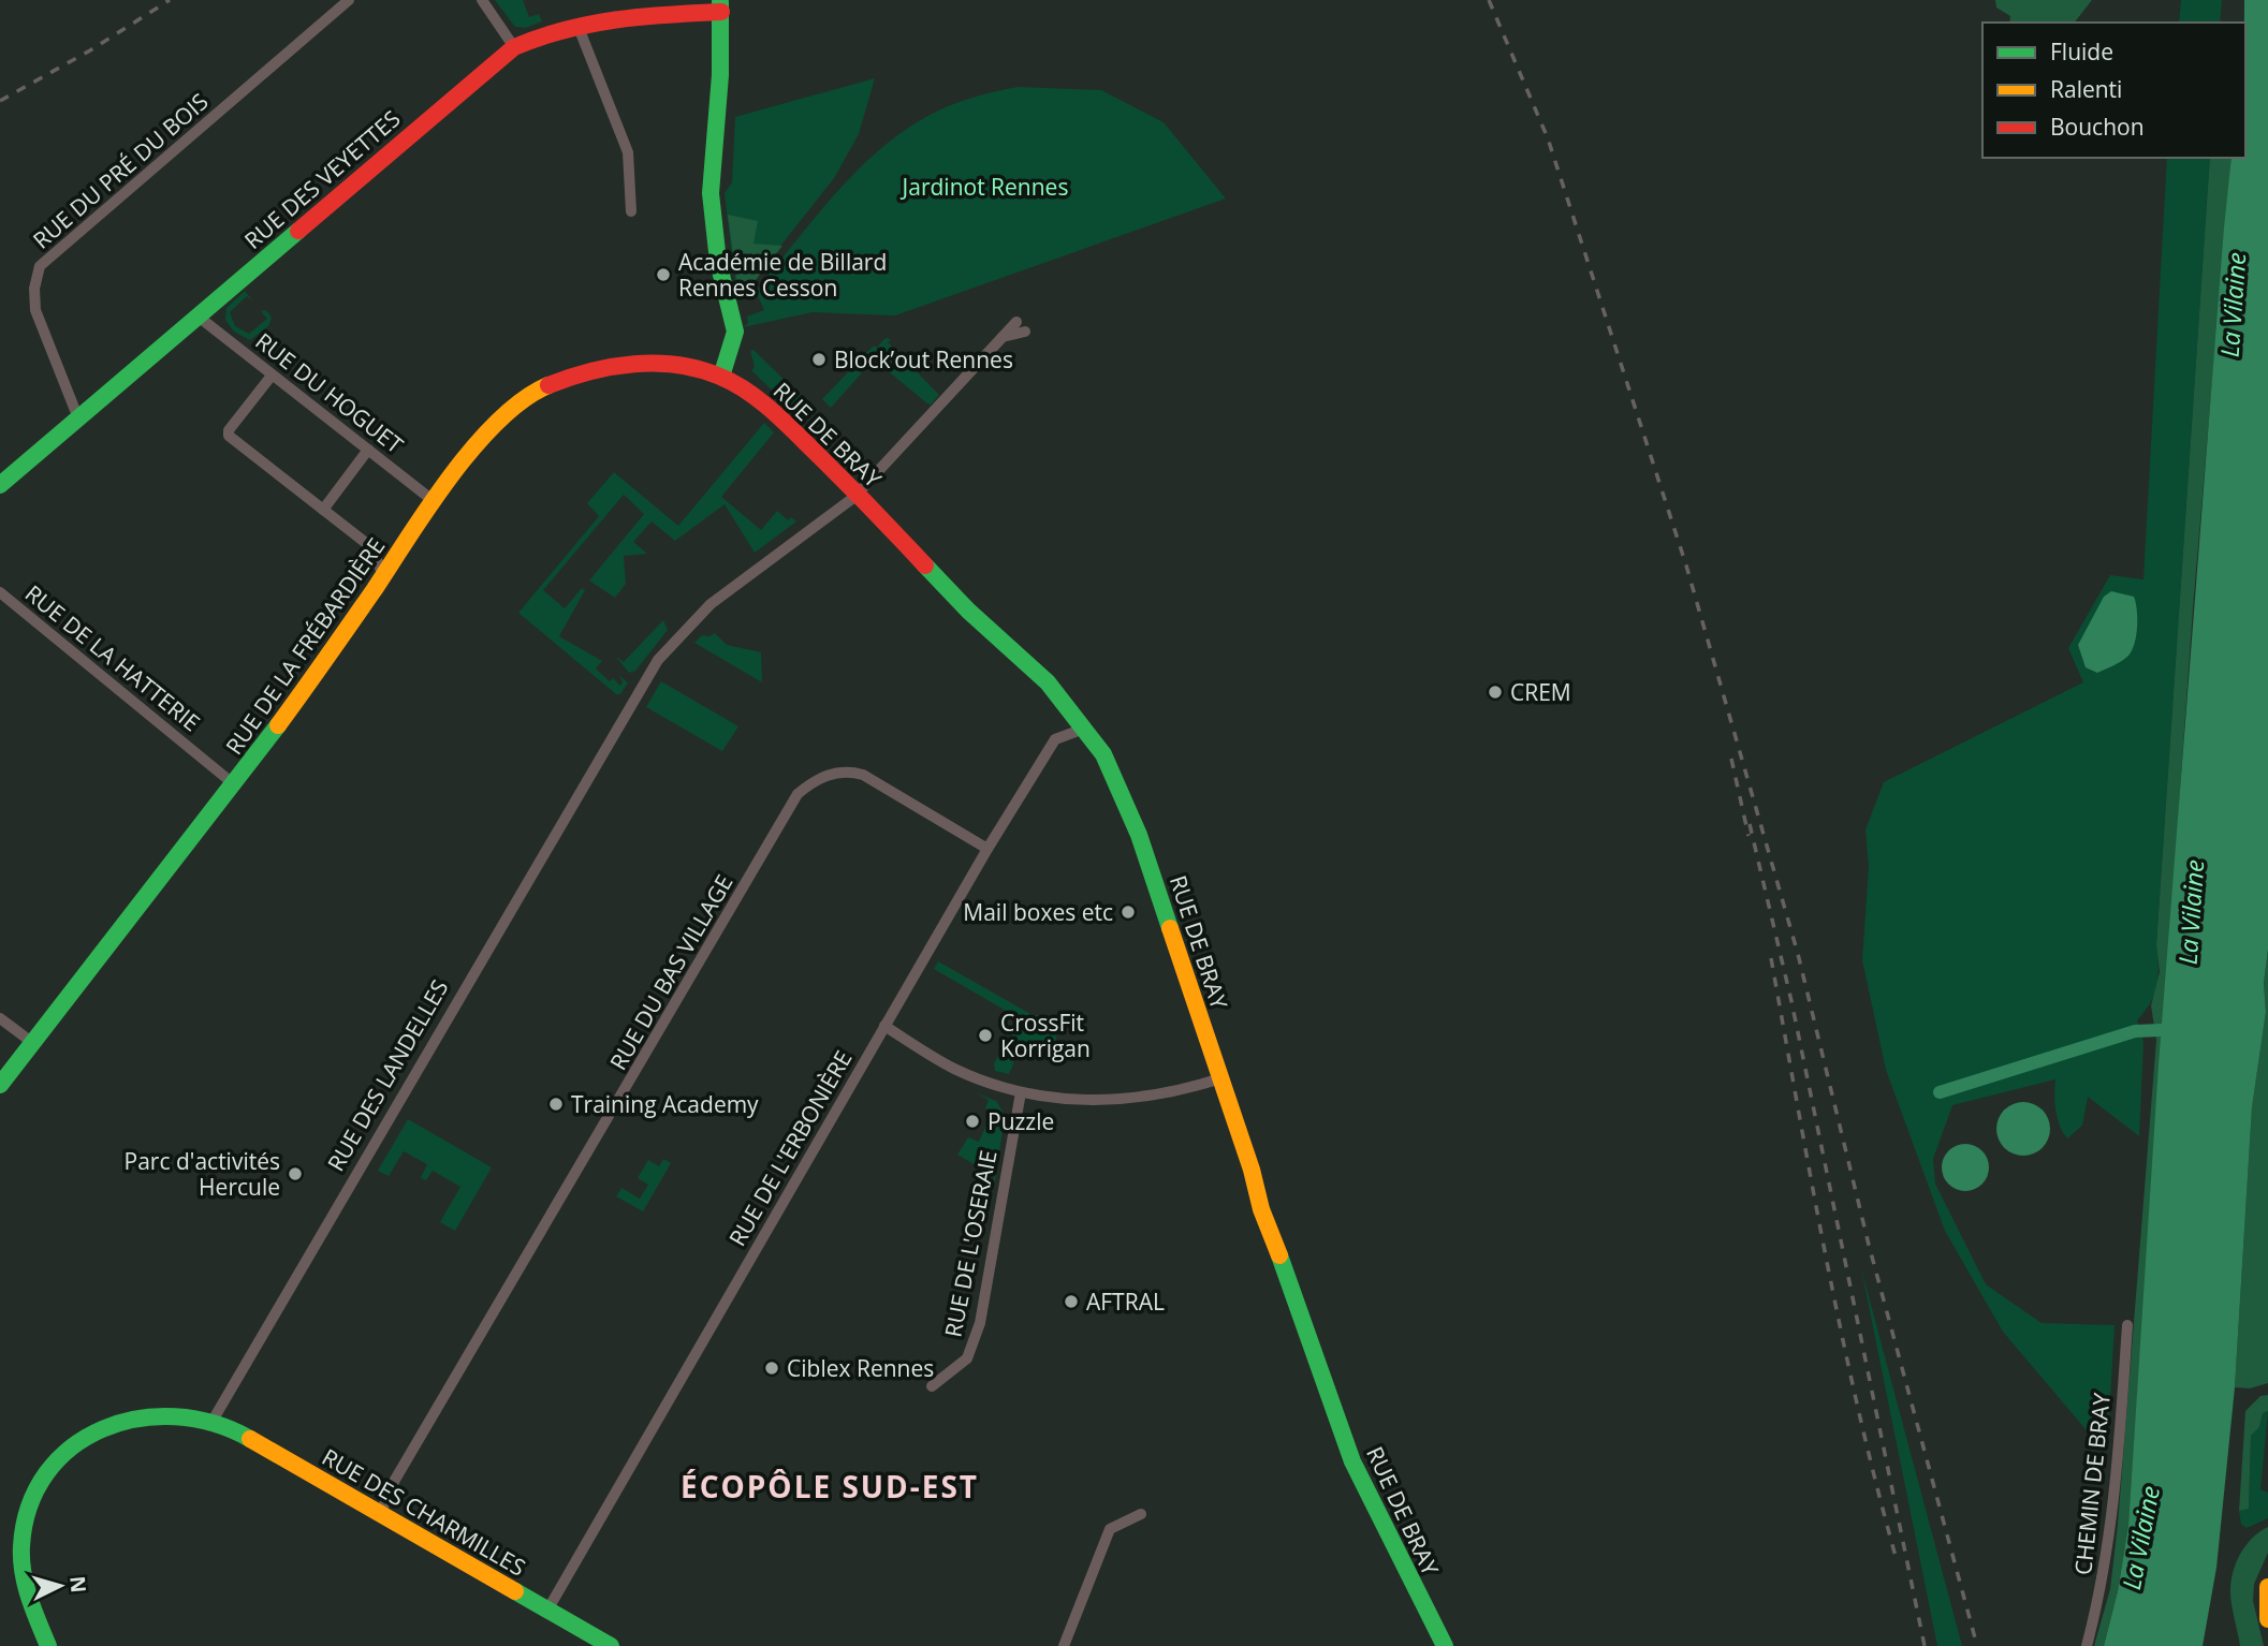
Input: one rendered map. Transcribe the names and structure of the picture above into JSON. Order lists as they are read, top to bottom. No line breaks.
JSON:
{"streets":{"street":["RUE DU PRÉ DU BOIS","RUE DES VEYETTES","RUE DU HOGUET","RUE DE BRAY","RUE DE LA FRÉBARDIÈRE","RUE DE LA HATTERIE","RUE DU BAS VILLAGE","RUE DES LANDELLES","RUE DE L'ERBONIÈRE","RUE DE L'OSERAIE","CHEMIN DE BRAY","RUE DES CHARMILLES"]},"crossings":[["RUE DU PRÉ DU BOIS","RUE DES VEYETTES"],["RUE DES VEYETTES","RUE DU HOGUET"],["RUE DU HOGUET","RUE DE LA FRÉBARDIÈRE"],["RUE DE BRAY","RUE DE LA FRÉBARDIÈRE"],["RUE DE BRAY","RUE DES LANDELLES"],["RUE DE BRAY","RUE DE L'ERBONIÈRE"],["RUE DE LA FRÉBARDIÈRE","RUE DE LA HATTERIE"],["RUE DU BAS VILLAGE","RUE DE L'ERBONIÈRE"],["RUE DU BAS VILLAGE","RUE DES CHARMILLES"],["RUE DES LANDELLES","RUE DES CHARMILLES"],["RUE DE L'ERBONIÈRE","RUE DES CHARMILLES"]],"districts":["ÉCOPÔLE SUD-EST"],"water":["La Vilaine"],"parks":["Jardinot Rennes"],"places":["Académie de Billard Rennes Cesson","Block’out Rennes","CREM","Mail boxes etc","CrossFit Korrigan","Training Academy","Puzzle","Parc d'activités Hercule","AFTRAL","Ciblex Rennes"],"legend":["Fluide","Ralenti","Bouchon"],"north":"right"}
